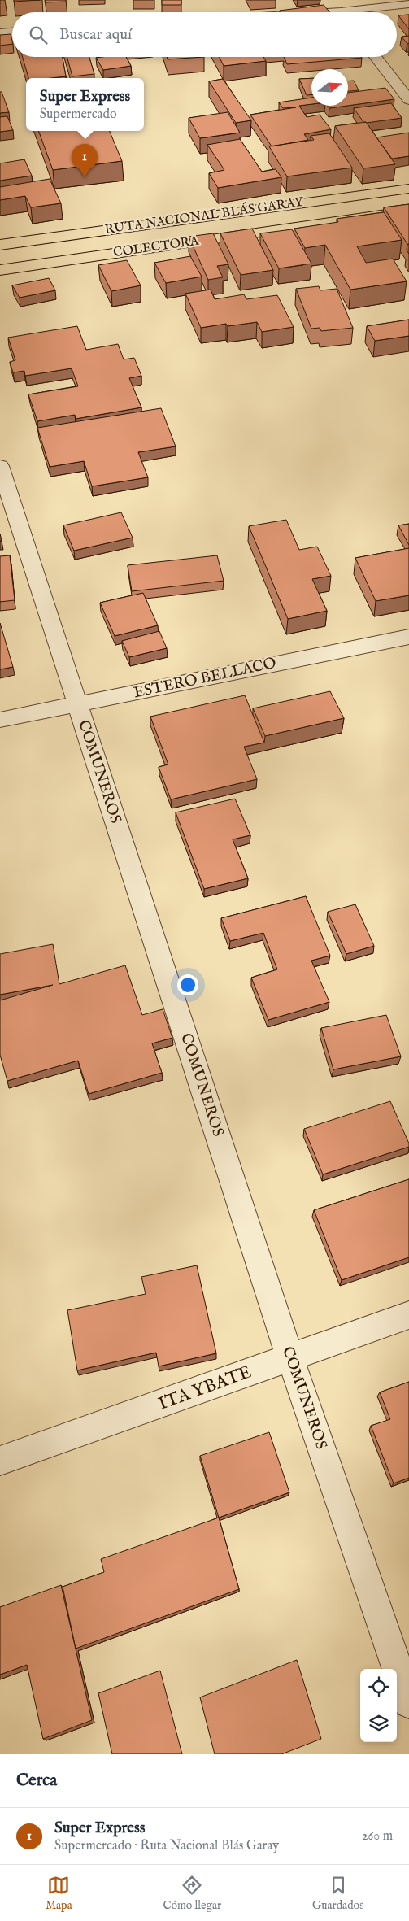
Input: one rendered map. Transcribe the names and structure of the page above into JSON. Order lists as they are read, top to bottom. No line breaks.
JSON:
{"streets":{"main road":["RUTA NACIONAL BLÁS GARAY","COLECTORA"],"street":["ESTERO BELLACO","COMUNEROS","ITA YBATE"]},"crossings":[["ESTERO BELLACO","COMUNEROS"],["COMUNEROS","ITA YBATE"]],"north":"right","page":{"search":"Buscar aquí","popup":["Super Express","Supermercado"],"pins":"1","heading":"Cerca","list":[{"mark":"1","name":"Super Express","note":"Supermercado · Ruta Nacional Blás Garay","value":"260 m"}],"nav":["Mapa","Cómo llegar","Guardados"]}}
